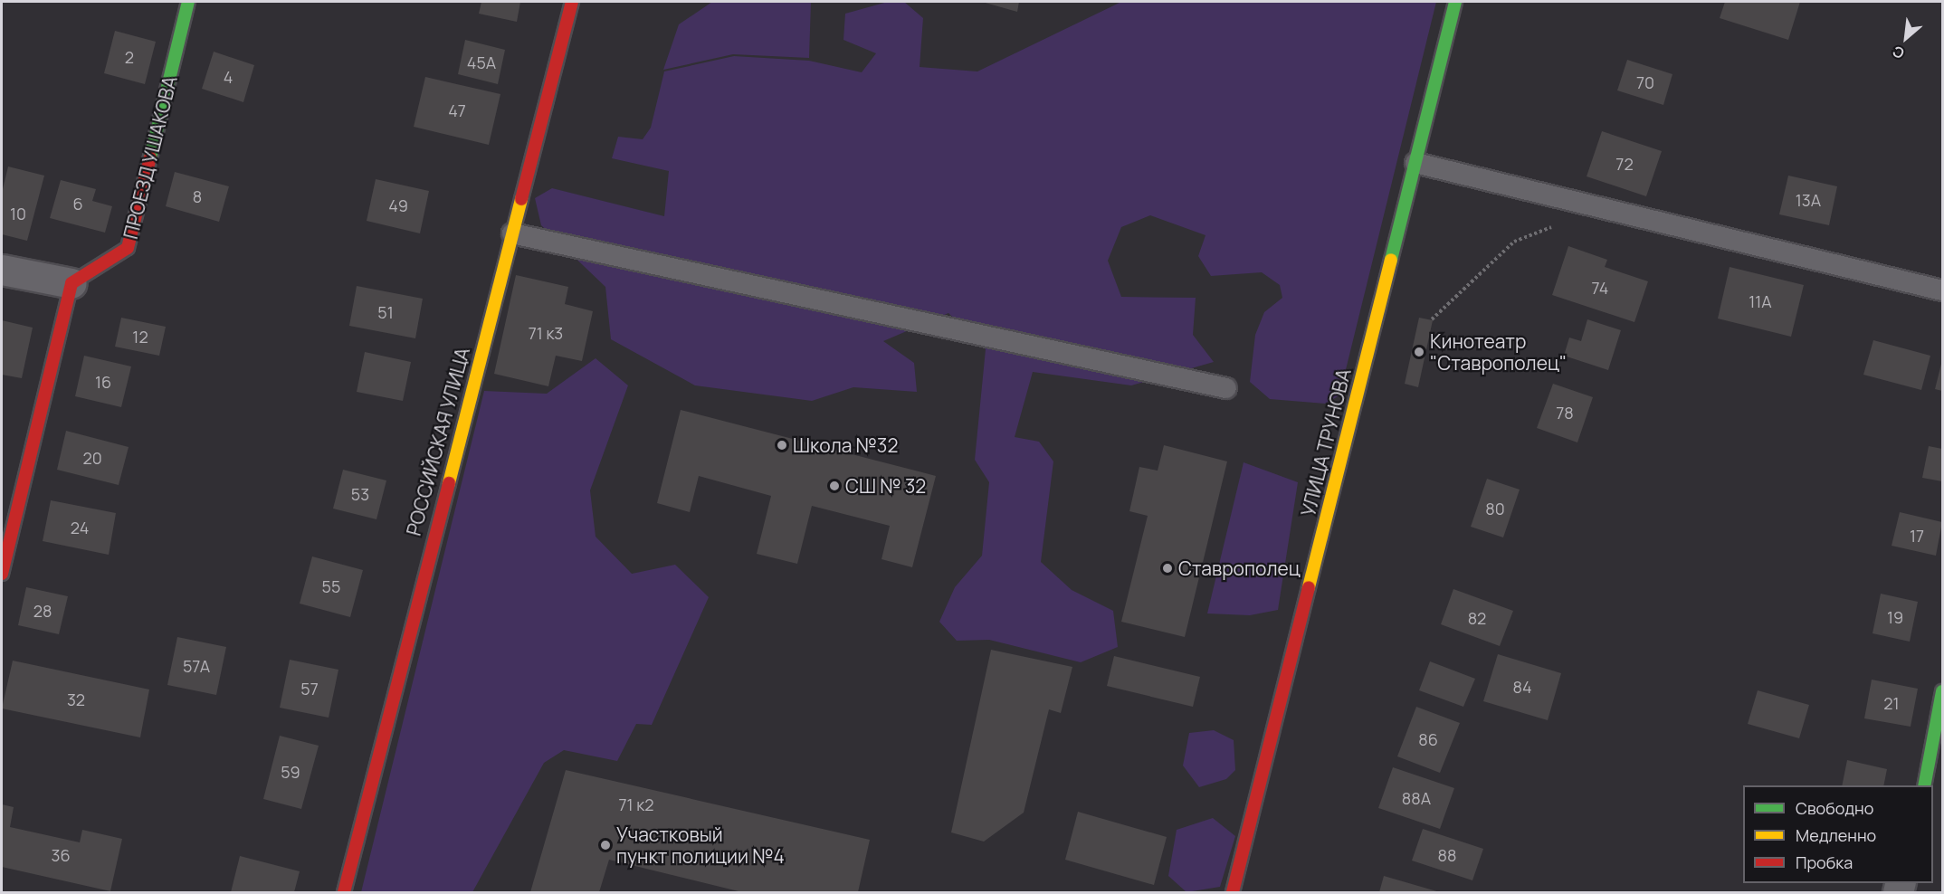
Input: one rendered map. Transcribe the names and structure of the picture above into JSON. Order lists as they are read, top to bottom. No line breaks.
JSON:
{"streets":{"street":["ПРОЕЗД УШАКОВА","РОССИЙСКАЯ УЛИЦА","УЛИЦА ТРУНОВА"]},"places":["Кинотеатр \"Ставрополец\"","Школа №32","СШ № 32","Ставрополец","Участковый пункт полиции №4"],"house_numbers":["2","45А","4","70","47","72","8","13А","6","49","10","74","11А","51","71 к3","12","16","78","20","53","80","24","17","55","28","19","82","57А","84","57","32","21","86","59","88А","71 к2","36","88"],"legend":["Свободно","Медленно","Пробка"],"north":"bottom left"}
